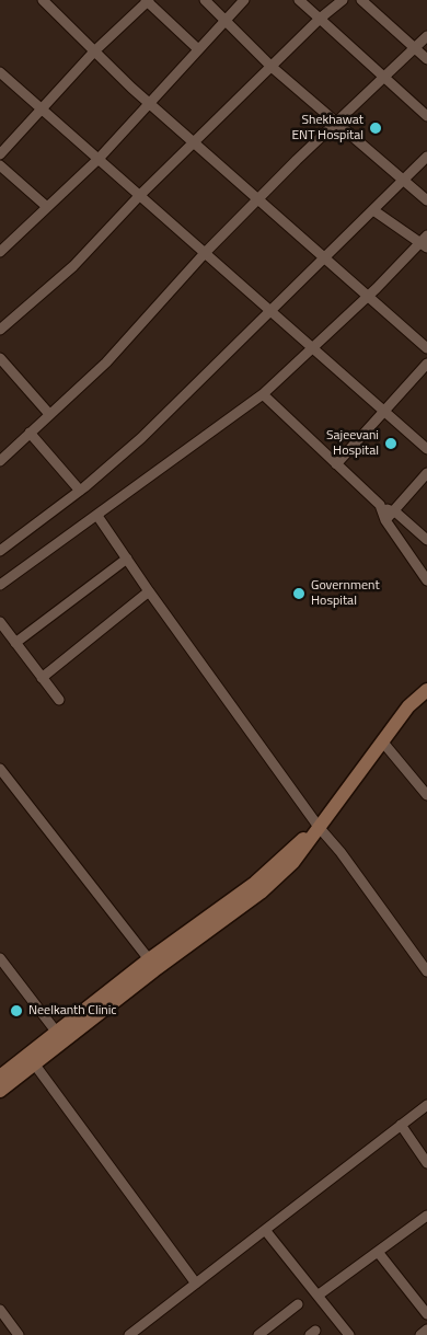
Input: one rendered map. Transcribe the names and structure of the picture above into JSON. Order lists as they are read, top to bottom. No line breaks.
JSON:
{"places":["Shekhawat ENT Hospital","Sajeevani Hospital","Government Hospital","Neelkanth Clinic"]}
